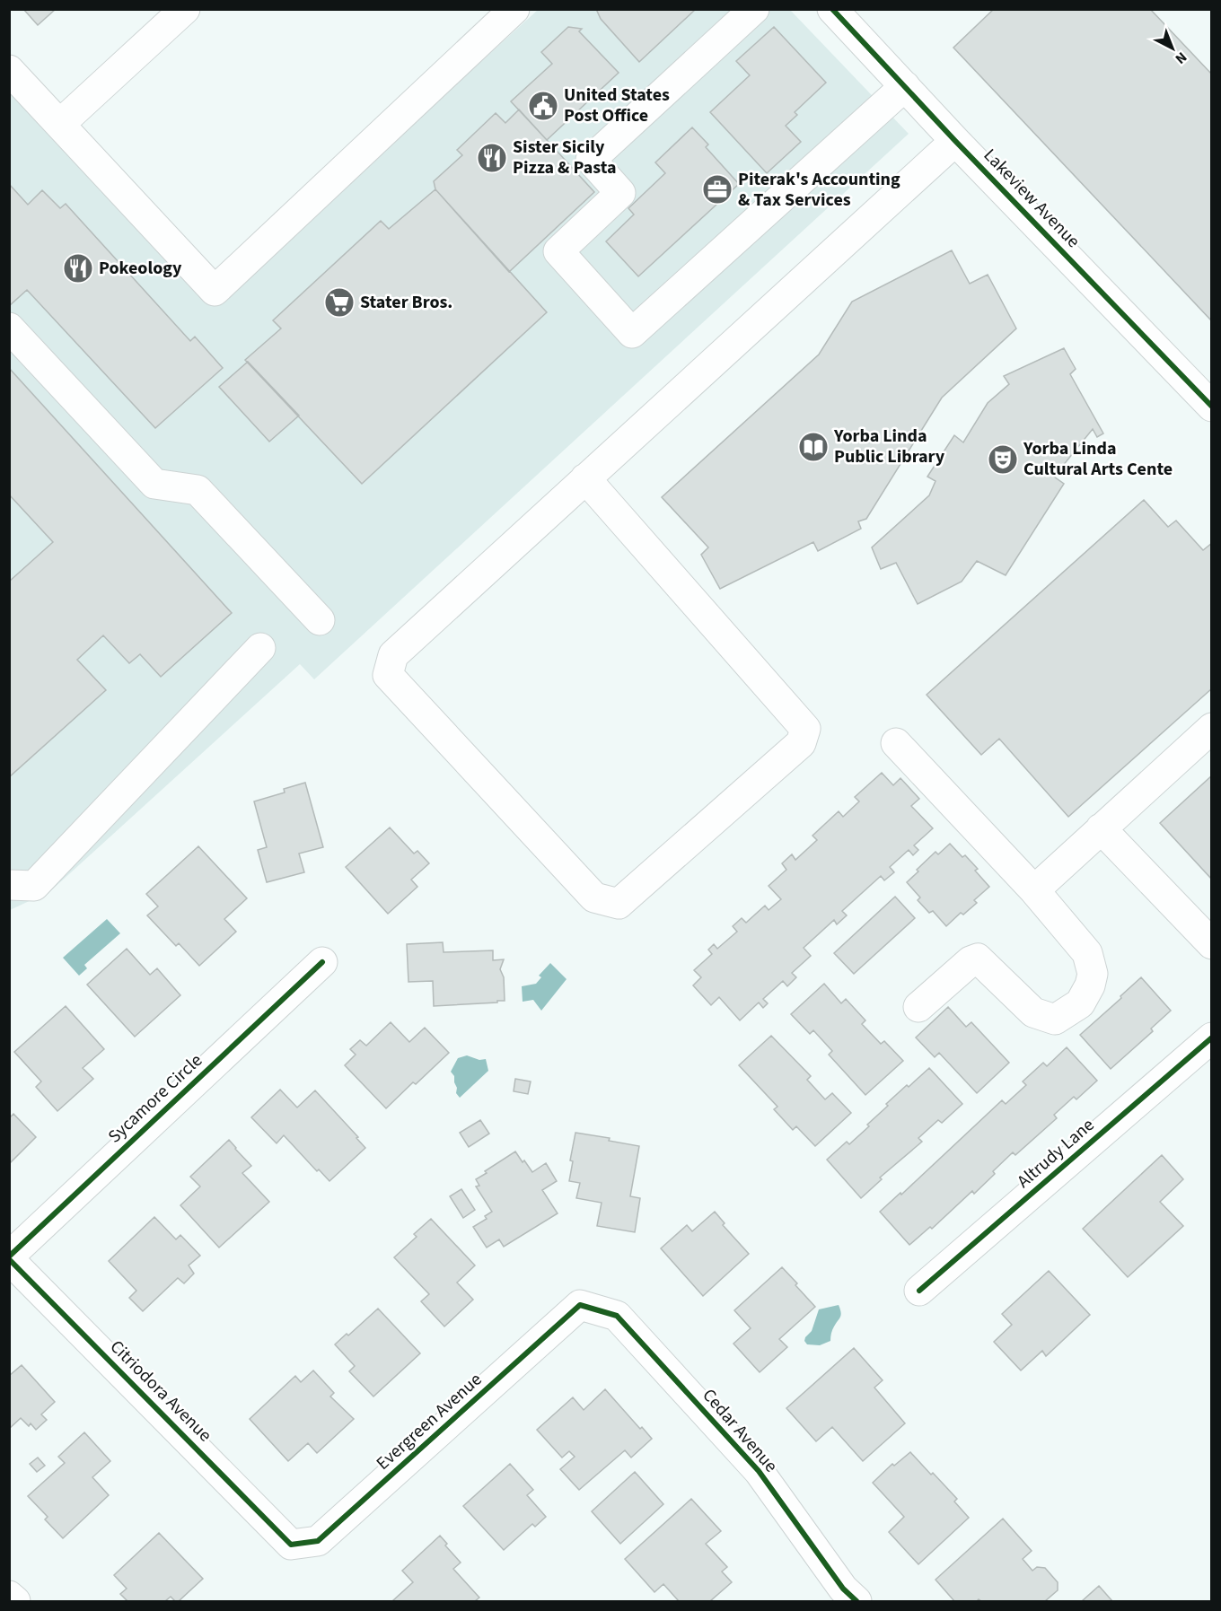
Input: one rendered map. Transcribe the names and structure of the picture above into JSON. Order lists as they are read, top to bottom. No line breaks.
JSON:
{"streets":{"street":["Lakeview Avenue","Sycamore Circle","Altrudy Lane","Citriodora Avenue","Evergreen Avenue","Cedar Avenue"]},"crossings":[["Sycamore Circle","Citriodora Avenue"],["Citriodora Avenue","Evergreen Avenue"],["Evergreen Avenue","Cedar Avenue"]],"places":{"public building":["United States Post Office"],"restaurant":["Sister Sicily Pizza & Pasta","Pokeology"],"office":["Piterak's Accounting & Tax Services"],"supermarket":["Stater Bros."],"library":["Yorba Linda Public Library"],"theatre":["Yorba Linda Cultural Arts Cente"]},"north":"bottom right"}
